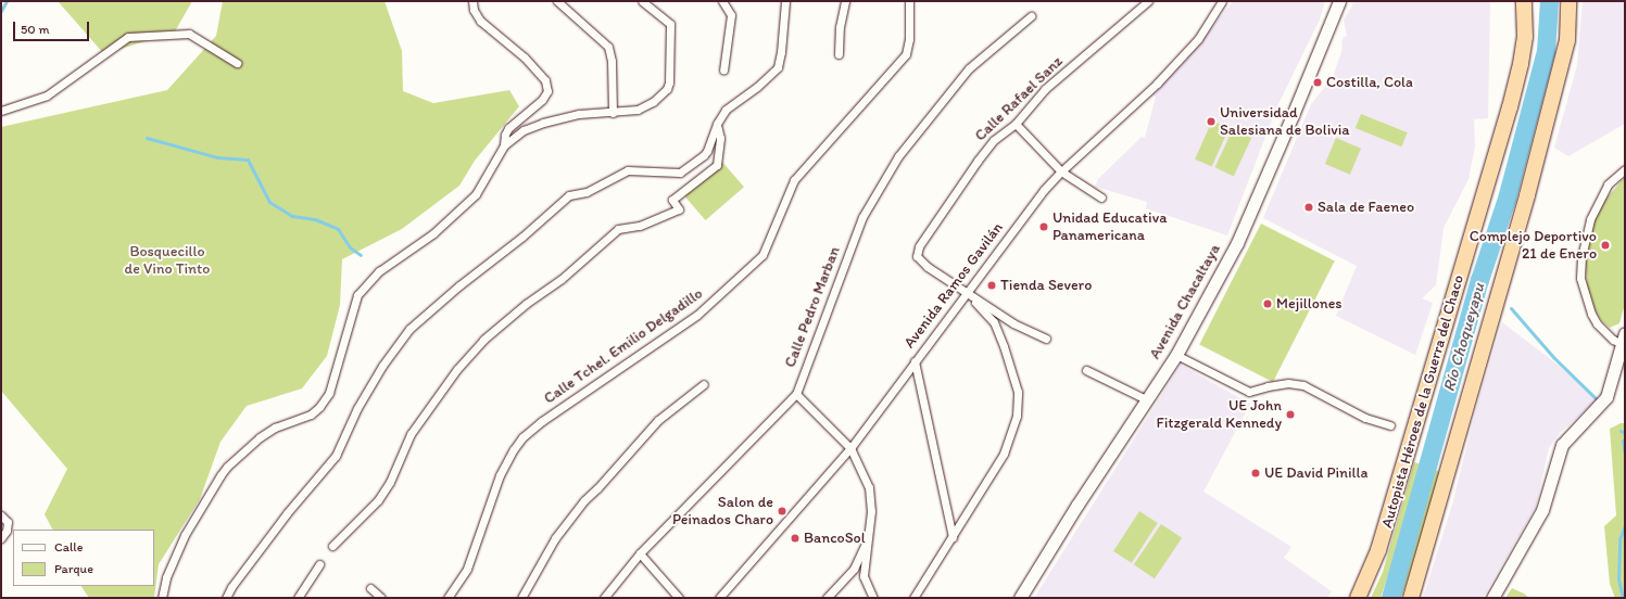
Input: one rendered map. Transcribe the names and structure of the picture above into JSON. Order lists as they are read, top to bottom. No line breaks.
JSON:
{"streets":{"highway":["Autopista Héroes de la Guerra del Chaco"],"street":["Calle Rafael Sanz","Avenida Ramos Gavilán","Avenida Chacaltaya","Calle Pedro Marban","Calle Tchel. Emilio Delgadillo"]},"crossings":[["Calle Rafael Sanz","Avenida Ramos Gavilán"]],"water":["Río Choqueyapu"],"parks":["Bosquecillo de Vino Tinto"],"places":["Costilla, Cola","Universidad Salesiana de Bolivia","Sala de Faeneo","Unidad Educativa Panamericana","Complejo Deportivo 21 de Enero","Tienda Severo","Mejillones","UE John Fitzgerald Kennedy","UE David Pinilla","Salon de Peinados Charo","BancoSol"],"legend":["Calle","Parque"],"scale_bar":"50 m"}
